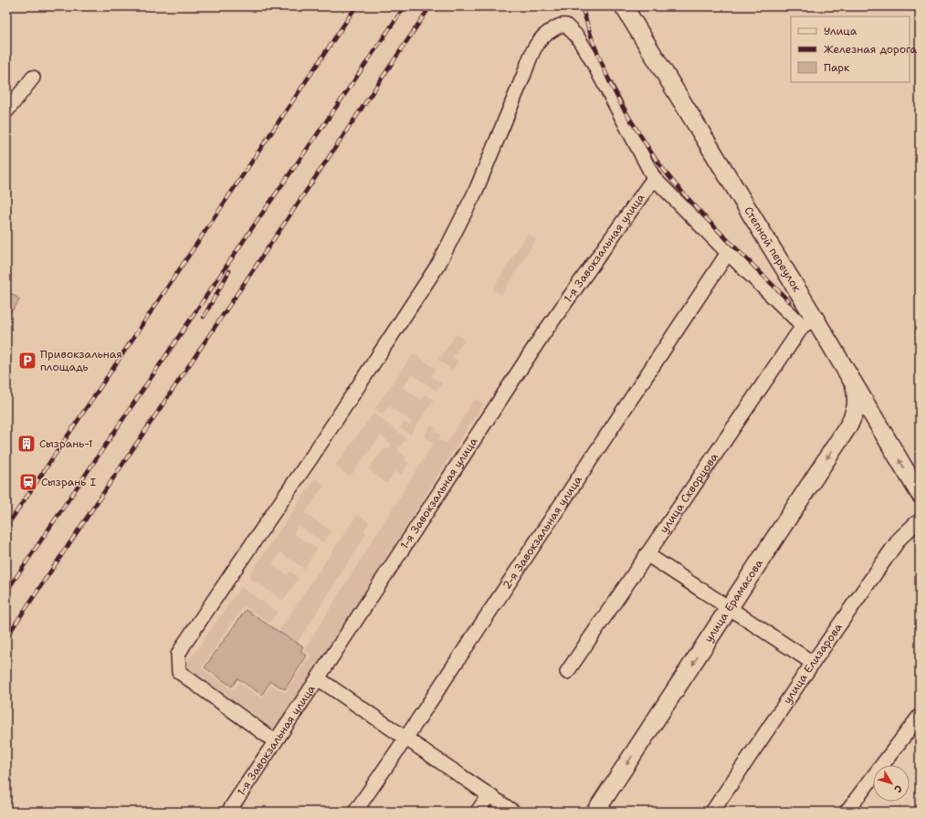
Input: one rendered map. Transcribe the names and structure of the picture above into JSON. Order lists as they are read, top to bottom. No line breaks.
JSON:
{"streets":{"main road":["Степной переулок","улица Ерамасова"],"street":["1-я Завокзальная улица","улица Скворцова","2-я Завокзальная улица","улица Елизарова"]},"crossings":[["Степной переулок","улица Скворцова"],["Степной переулок","улица Ерамасова"]],"one_way":["улица Ерамасова"],"places":{"parking":["Привокзальная площадь"],"building":["Сызрань-1"],"station":["Сызрань I"]},"legend":["Улица","Железная дорога","Парк"],"north":"bottom right"}
